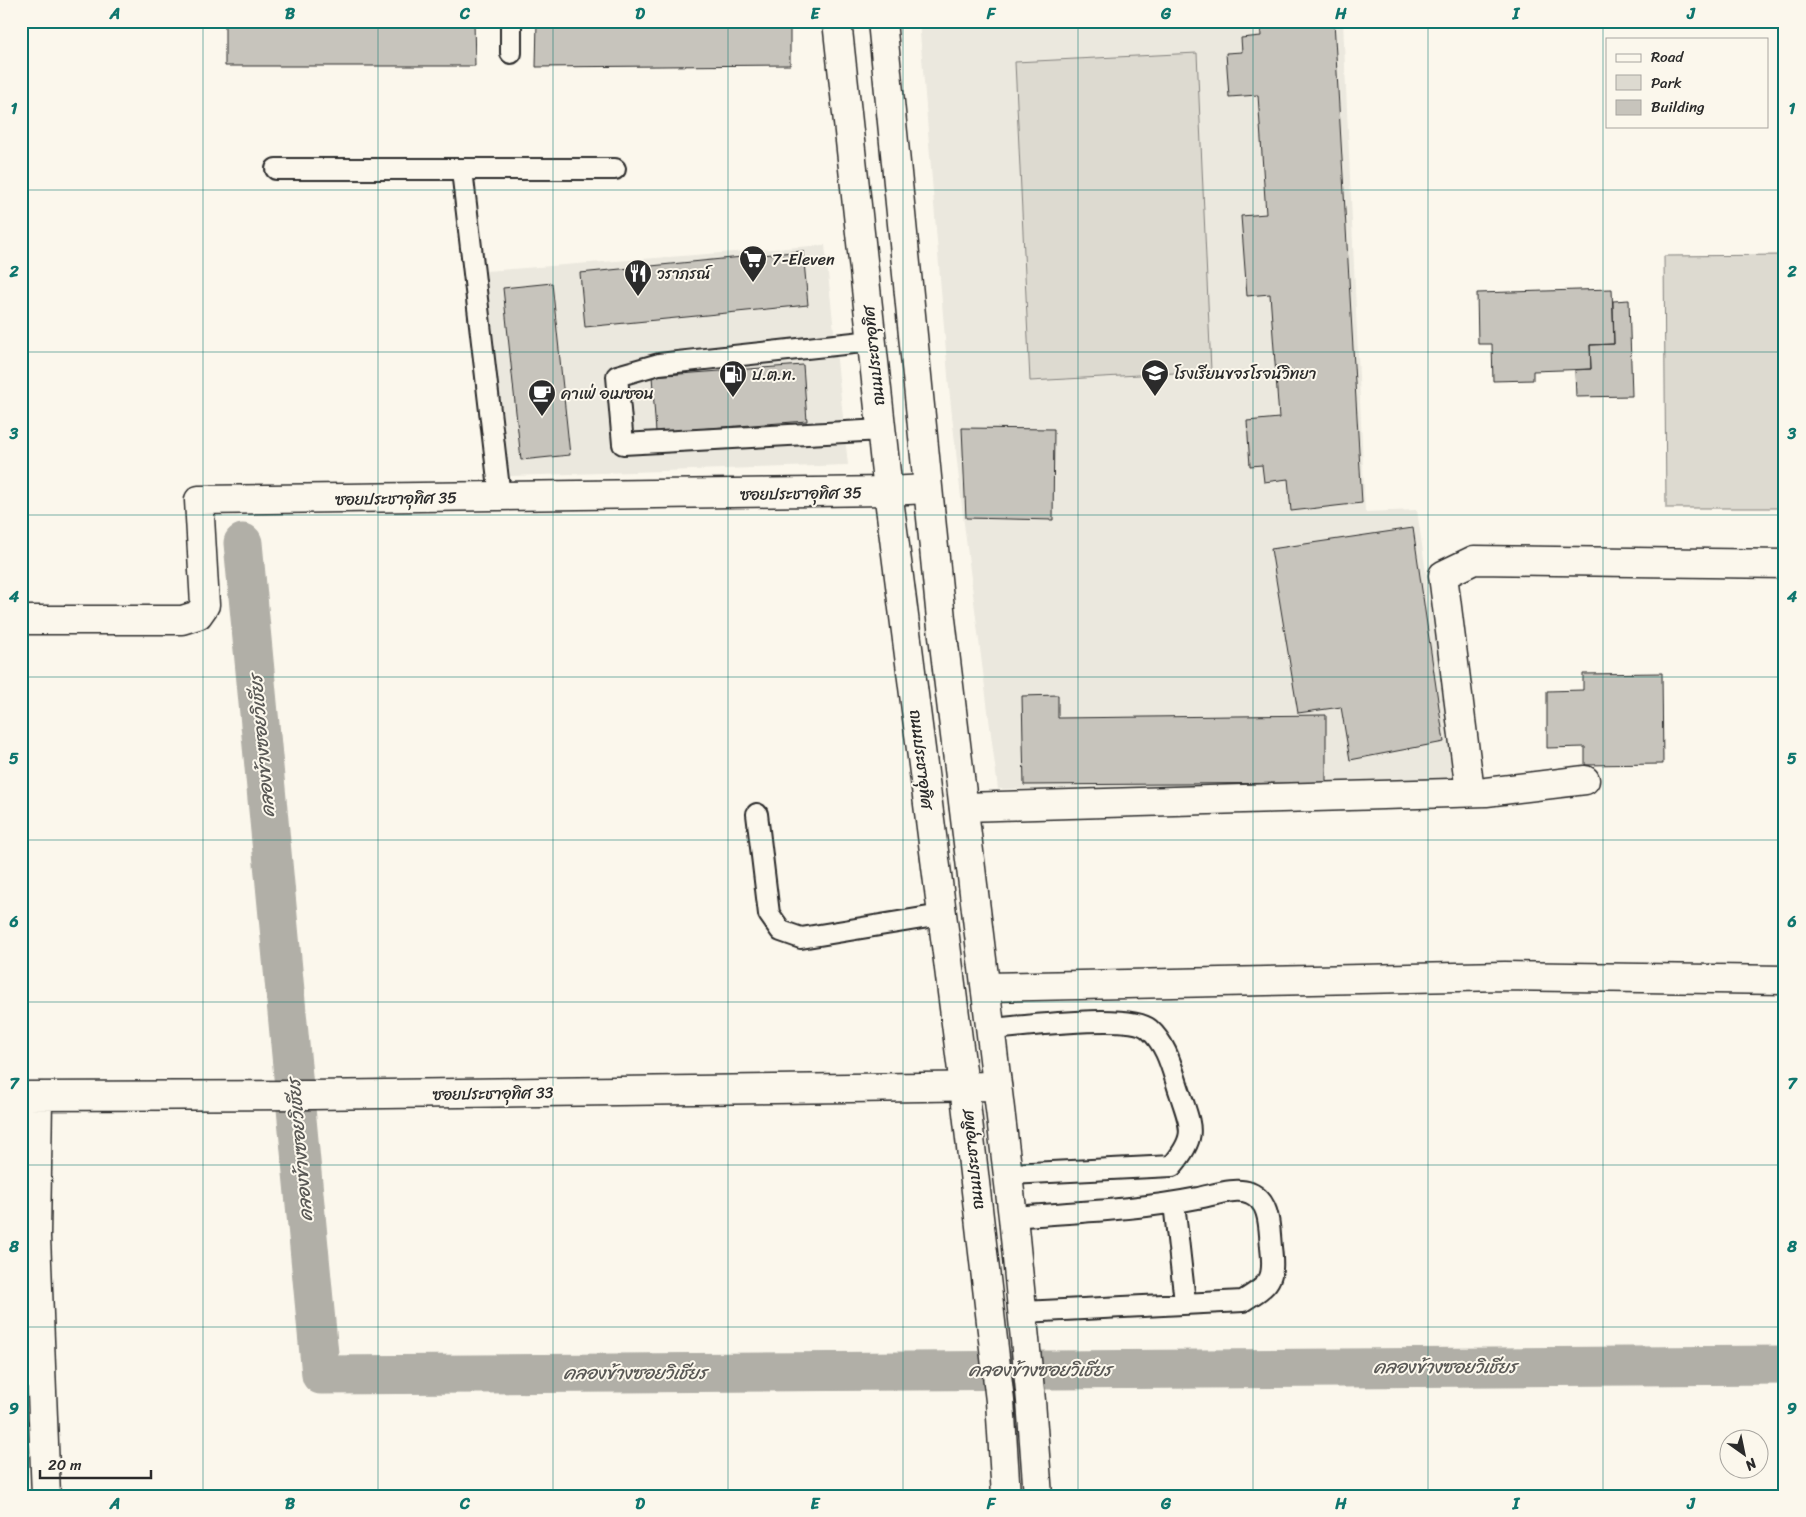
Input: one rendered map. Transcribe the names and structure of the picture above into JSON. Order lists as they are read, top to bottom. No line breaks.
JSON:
{"streets":{"street":["ถนนประชาอุทิศ","ซอยประชาอุทิศ 35","ซอยประชาอุทิศ 33"]},"crossings":[["ถนนประชาอุทิศ","ซอยประชาอุทิศ 35"],["ถนนประชาอุทิศ","ซอยประชาอุทิศ 33"]],"water":["คลองข้างซอยวิเชียร"],"places":{"supermarket":["7-Eleven"],"restaurant":["วราภรณ์"],"school or university":["โรงเรียนขจรโรจน์วิทยา"],"fuel station":["ป.ต.ท."],"cafe":["คาเฟ่ อเมซอน"]},"legend":["Road","Park","Building"],"scale_bar":"20 m","north":"bottom right","grid":{"columns":["A","B","C","D","E","F","G","H","I","J"],"rows":["1","2","3","4","5","6","7","8","9"]}}
